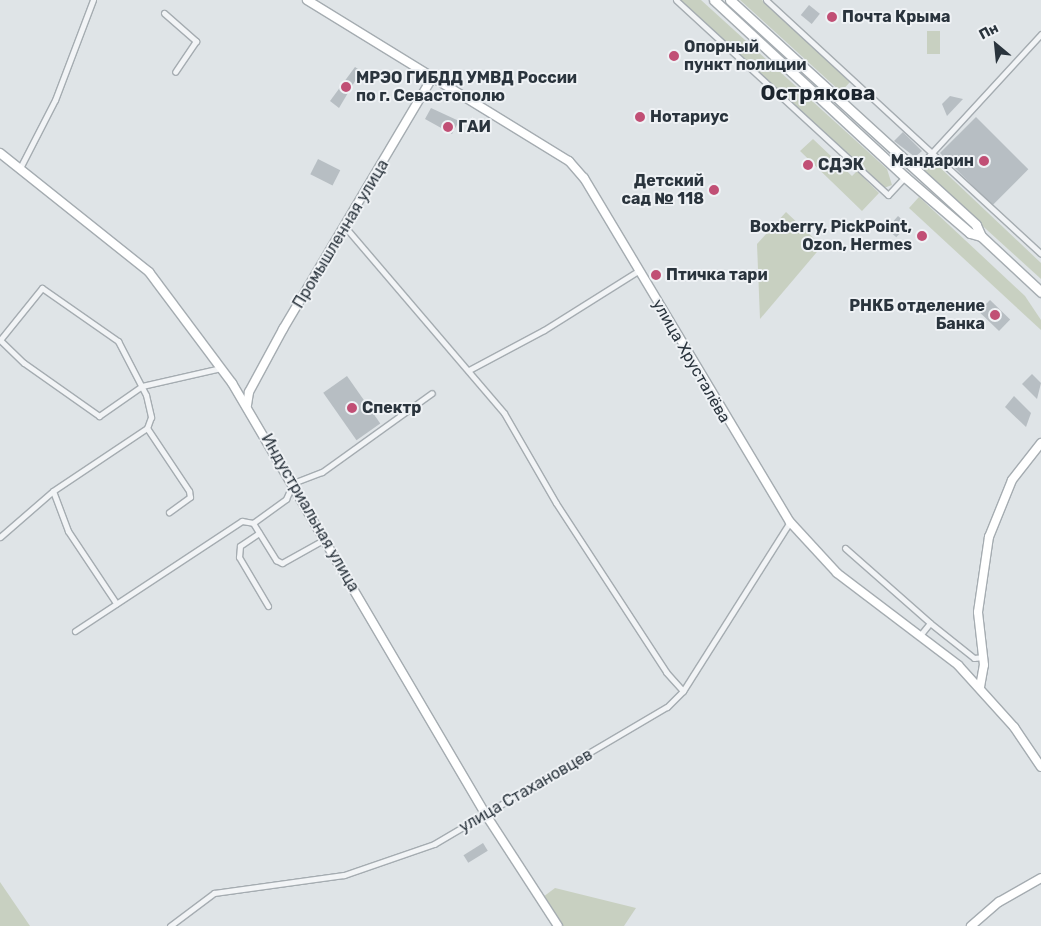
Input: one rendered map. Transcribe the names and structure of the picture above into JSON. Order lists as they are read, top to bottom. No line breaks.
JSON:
{"streets":{"main road":["Промышленная улица","улица Хрусталёва","Индустриальная улица"],"street":["улица Стахановцев"]},"crossings":[["Промышленная улица","улица Хрусталёва"],["Промышленная улица","Индустриальная улица"],["улица Хрусталёва","улица Стахановцев"],["Индустриальная улица","улица Стахановцев"]],"districts":["Острякова"],"places":["Почта Крыма","Опорный пункт полиции","МРЭО ГИБДД УМВД России по г. Севастополю","Нотариус","ГАИ","Мандарин","СДЭК","Детский сад № 118","Boxberry, PickPoint, Ozon, Hermes","Птичка тари","РНКБ отделение Банка","Спектр"],"north":"top left"}
